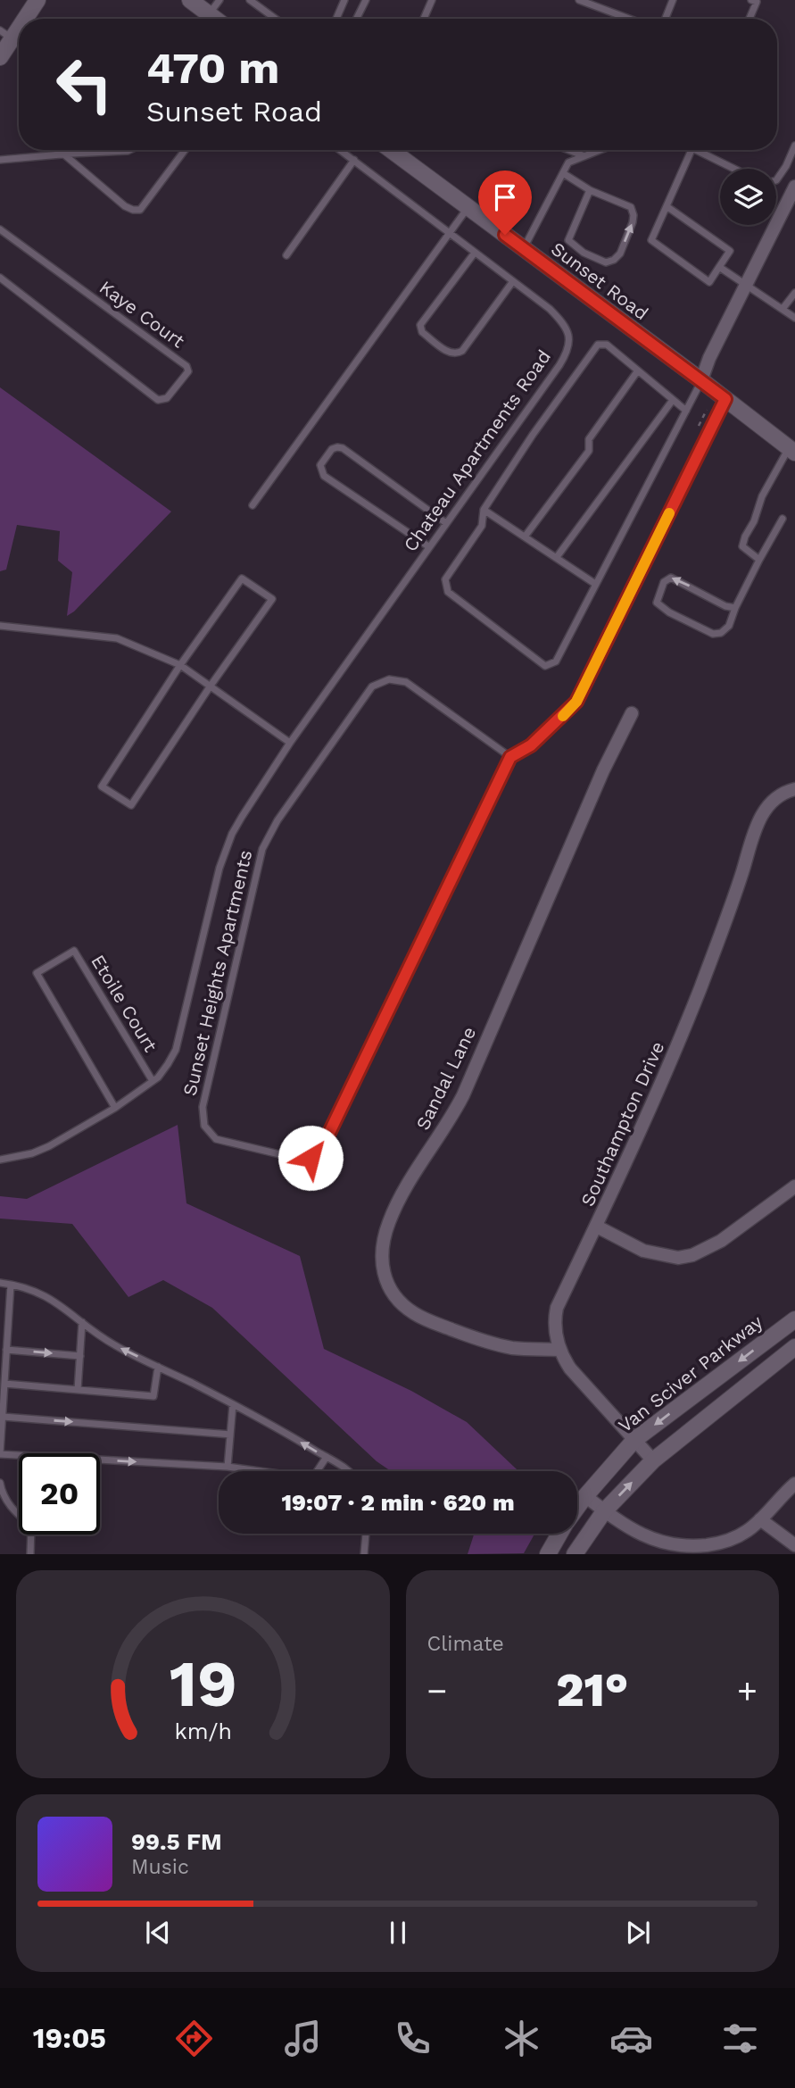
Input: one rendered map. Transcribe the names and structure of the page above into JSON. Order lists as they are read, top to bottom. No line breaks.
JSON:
{"streets":{"street":["Sunset Road","Sandal Lane","Southampton Drive","Van Sciver Parkway"],"lane":["Kaye Court","Chateau Apartments Road","Sunset Heights Apartments","Etoile Court"]},"crossings":[["Chateau Apartments Road","Etoile Court"],["Sandal Lane","Southampton Drive"],["Southampton Drive","Van Sciver Parkway"]],"page":{"turn":["470 m","Sunset Road"],"limit":"20","trip":"19:07 · 2 min · 620 m","tile":"Climate","heat":["−","21°","+"],"song":["99.5 FM","Music"],"tabs":"19:05","gauge":["19","km/h"]}}
